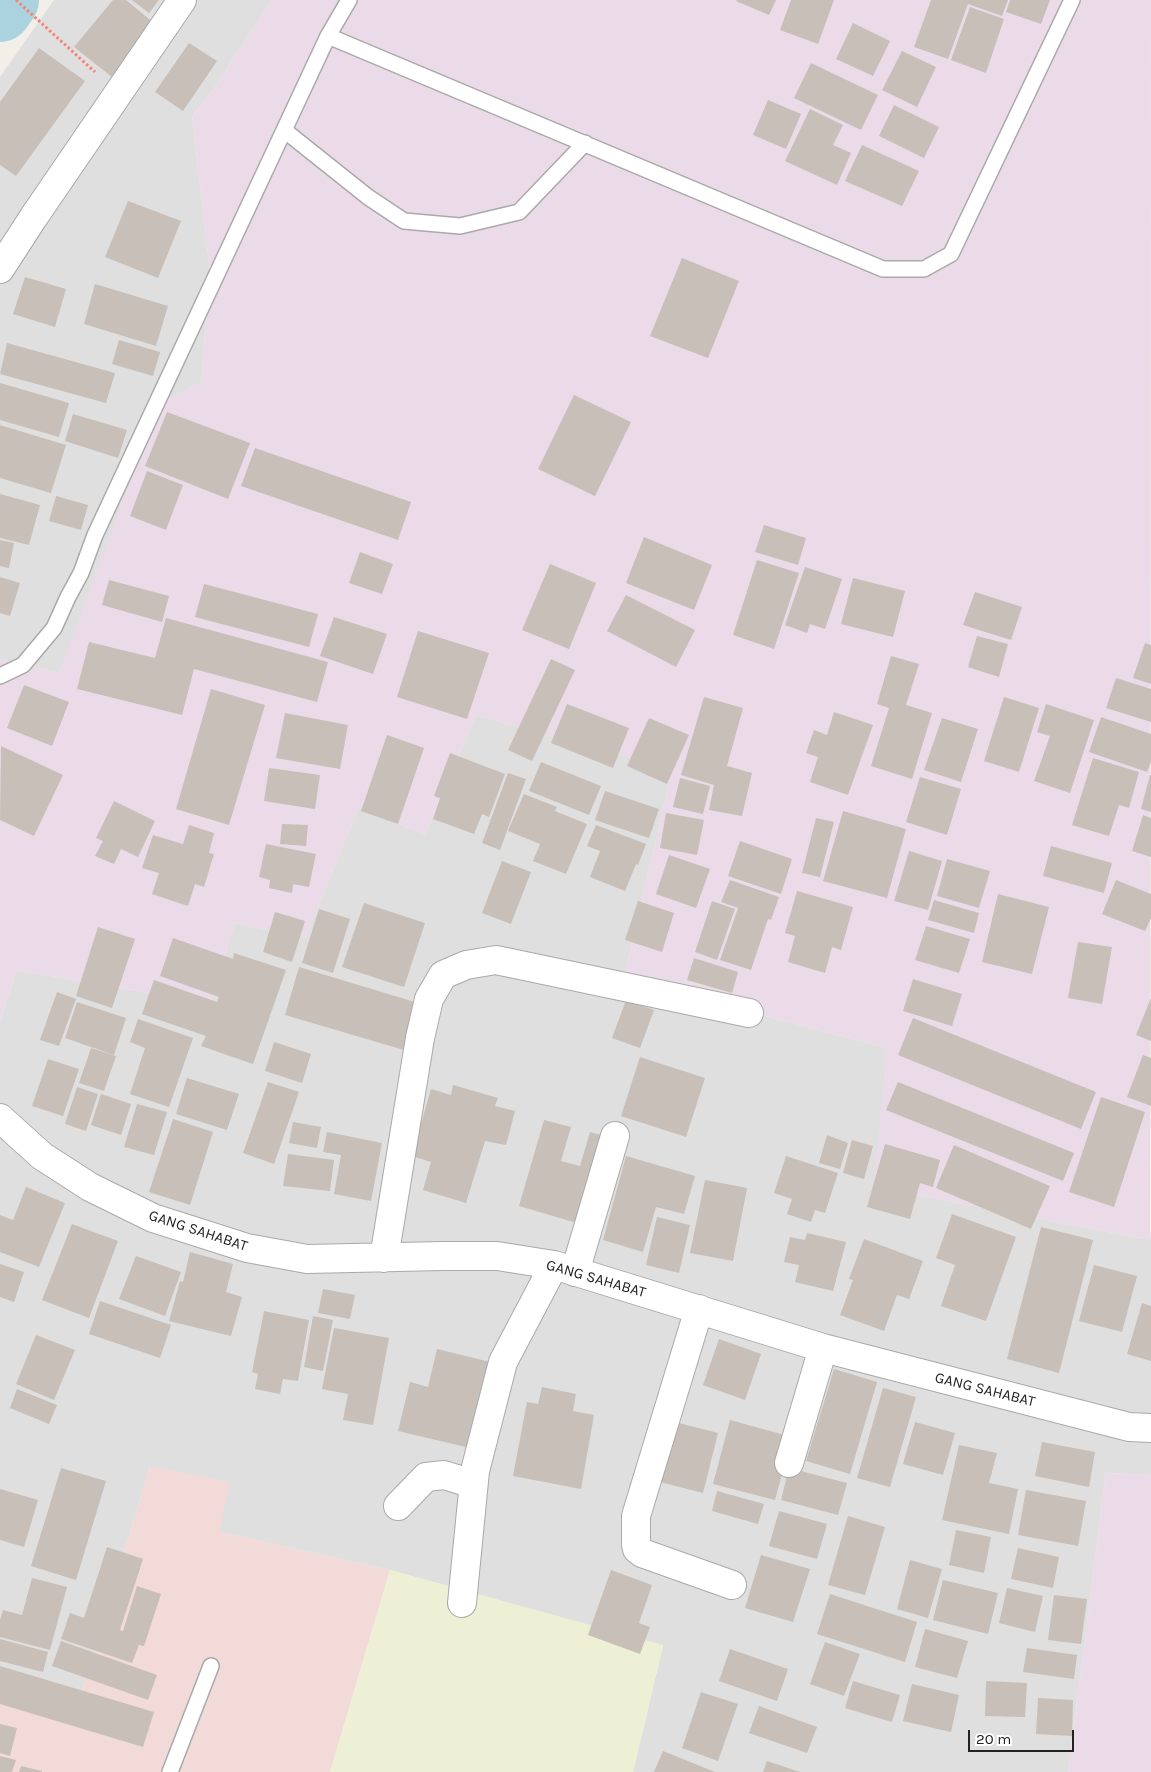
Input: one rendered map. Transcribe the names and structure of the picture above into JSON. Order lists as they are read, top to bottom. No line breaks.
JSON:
{"streets":{"street":["GANG SAHABAT"]},"scale_bar":"20 m"}
